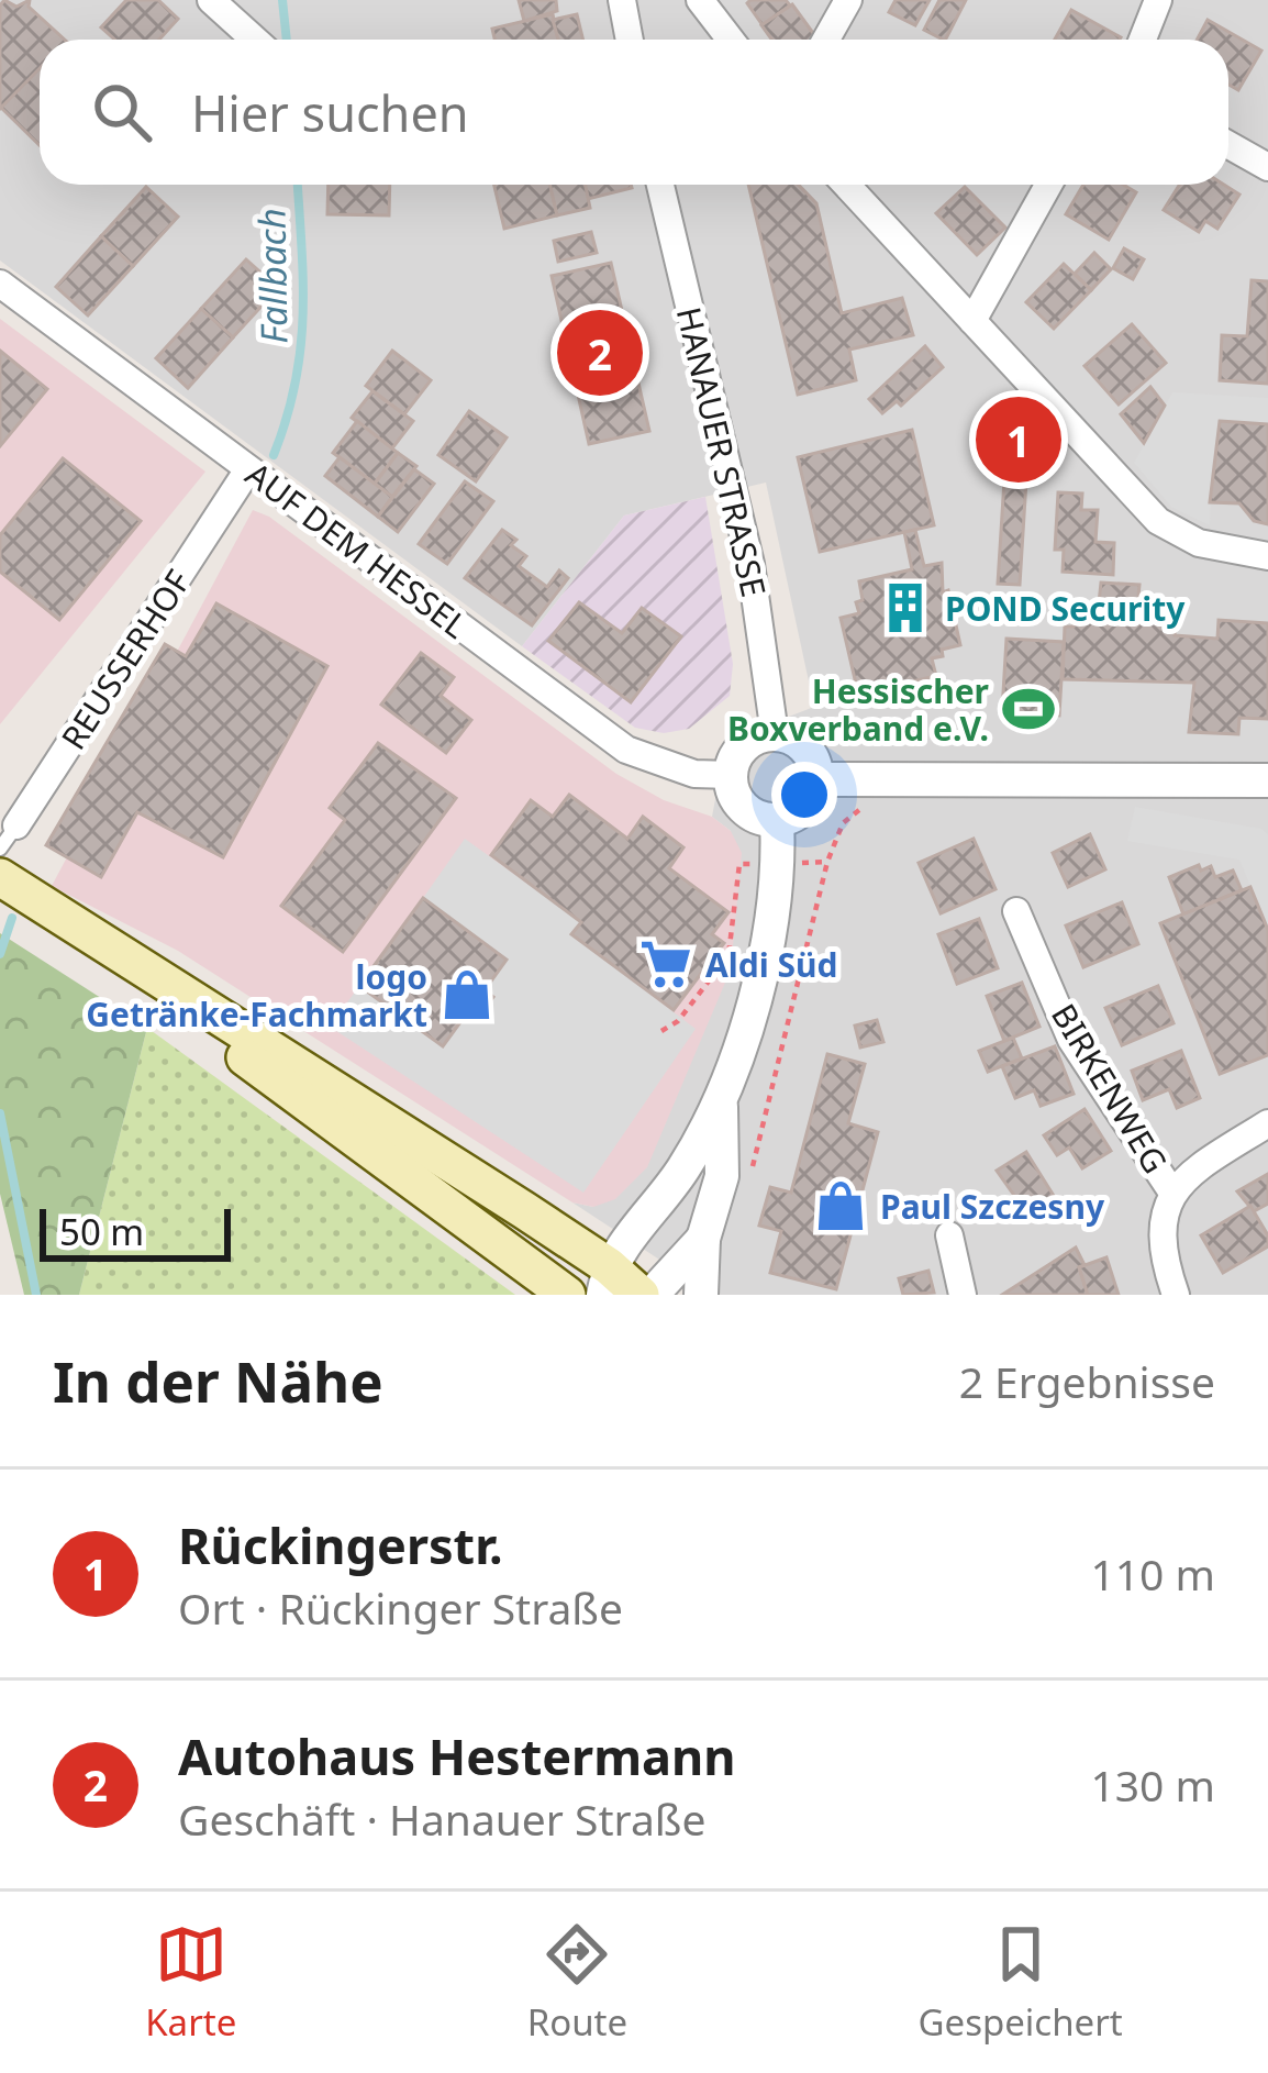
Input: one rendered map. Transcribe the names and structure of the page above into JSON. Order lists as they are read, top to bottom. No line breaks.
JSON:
{"streets":{"street":["HANAUER STRASSE","AUF DEM HESSEL","REUSSERHOF","BIRKENWEG"]},"crossings":[["HANAUER STRASSE","AUF DEM HESSEL"],["AUF DEM HESSEL","REUSSERHOF"]],"water":["Fallbach"],"places":{"building":["POND Security"],"sports":["Hessischer Boxverband e.V."],"supermarket":["Aldi Süd"],"shop":["logo Getränke-Fachmarkt","Paul Szczesny"]},"scale_bar":"50 m","page":{"search":"Hier suchen","pins":["2","1"],"scale":"50 m","heading":["In der Nähe","2 Ergebnisse"],"list":[{"mark":"1","name":"Rückingerstr.","note":"Ort · Rückinger Straße","value":"110 m"},{"mark":"2","name":"Autohaus Hestermann","note":"Geschäft · Hanauer Straße","value":"130 m"}],"nav":["Karte","Route","Gespeichert"]}}
